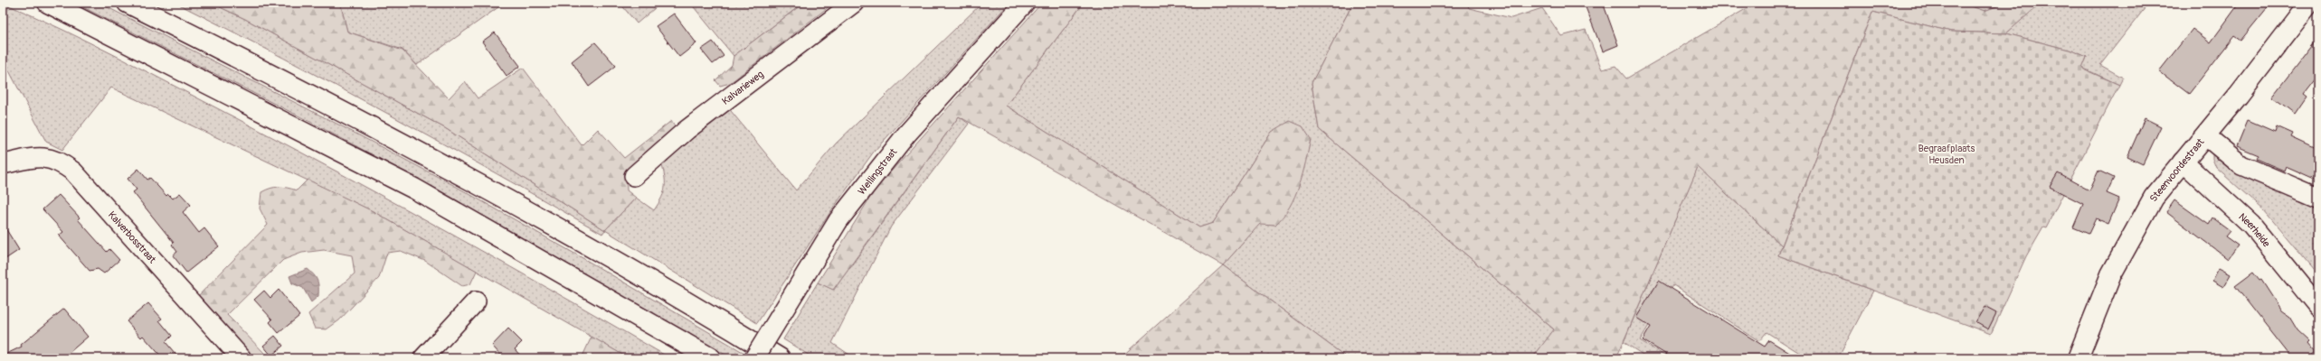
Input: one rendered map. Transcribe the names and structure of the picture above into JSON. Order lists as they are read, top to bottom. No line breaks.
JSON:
{"streets":{"main road":["Steenvoordestraat"],"street":["Kalvarieweg","Wellingstraat","Neerheide","Kalverbosstraat"]},"crossings":[["Steenvoordestraat","Neerheide"]],"parks":["Begraafplaats Heusden"]}
